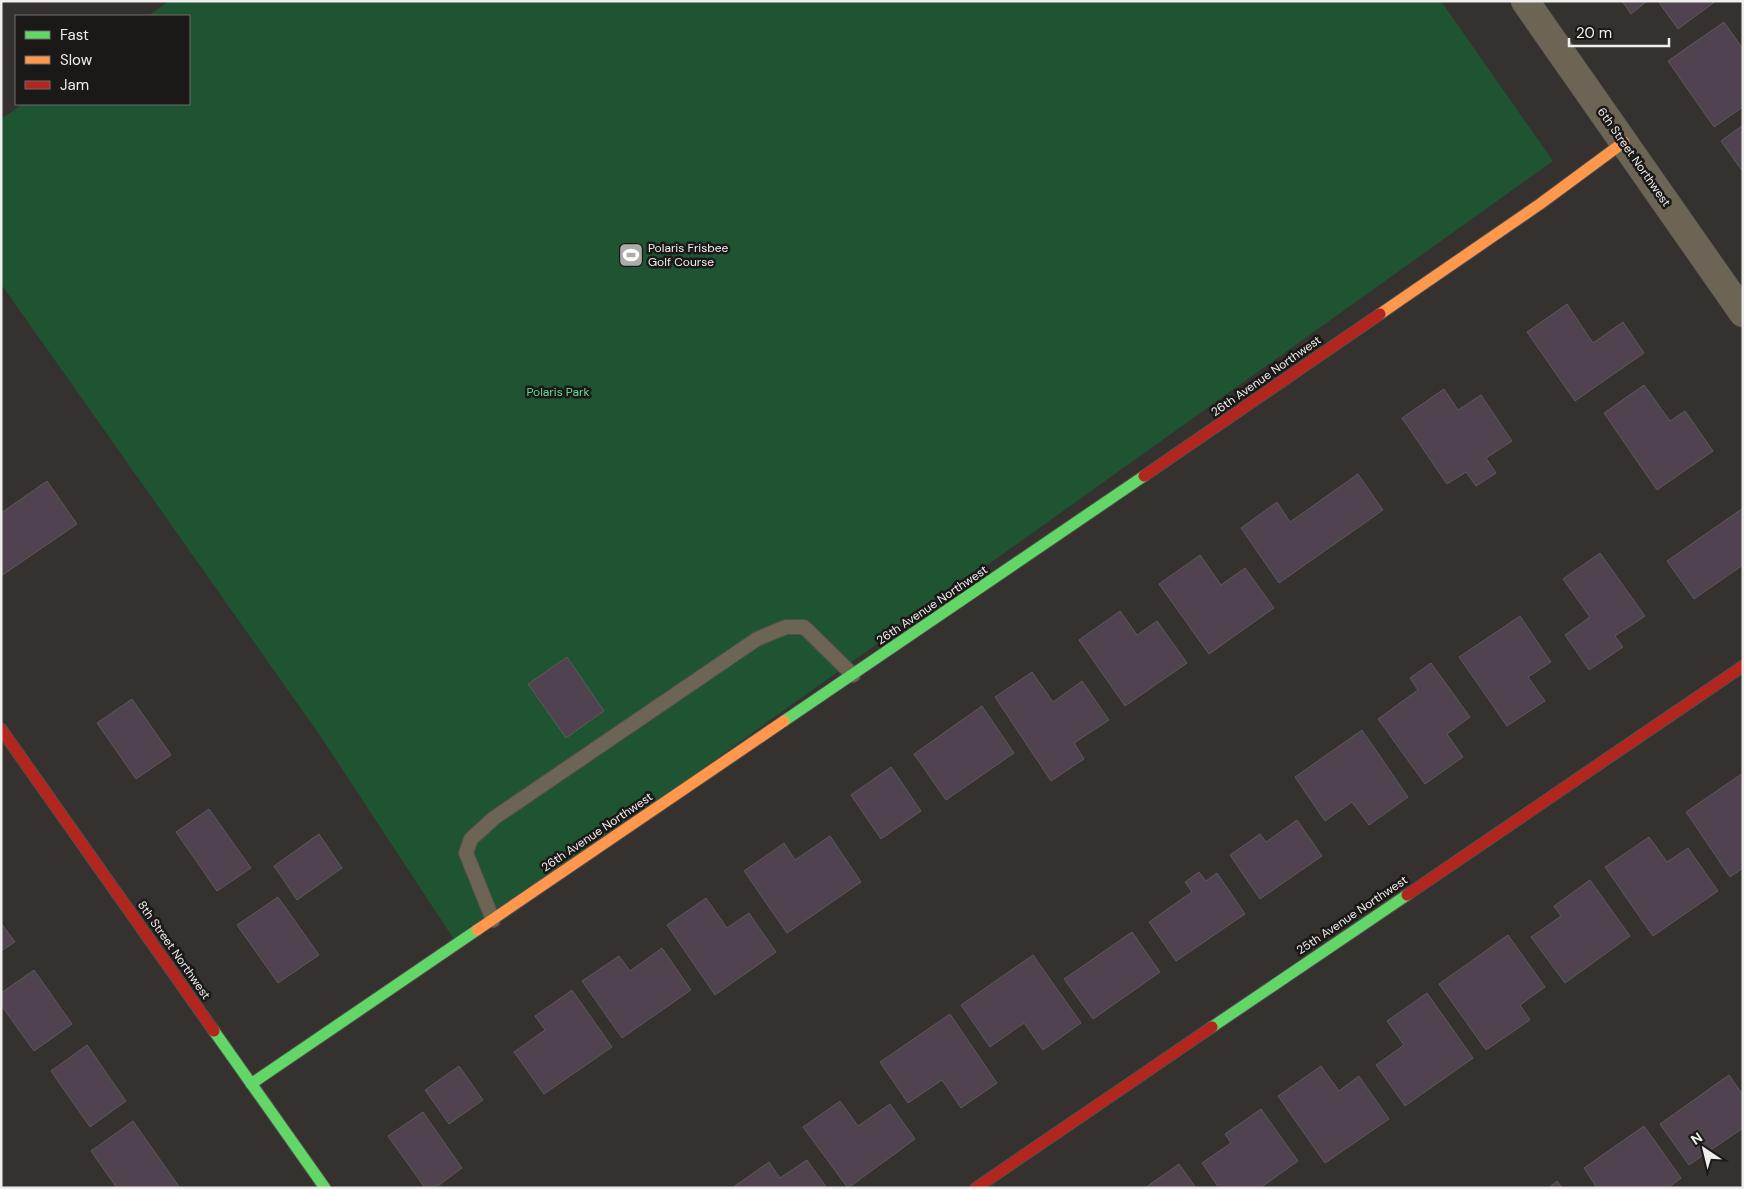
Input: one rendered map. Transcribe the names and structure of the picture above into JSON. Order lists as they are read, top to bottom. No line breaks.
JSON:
{"streets":{"street":["6th Street Northwest","26th Avenue Northwest","25th Avenue Northwest","8th Street Northwest"]},"crossings":[["6th Street Northwest","26th Avenue Northwest"],["26th Avenue Northwest","8th Street Northwest"]],"parks":["Polaris Park"],"places":{"sports":["Polaris Frisbee Golf Course"]},"legend":["Fast","Slow","Jam"],"scale_bar":"20 m","north":"top left"}
